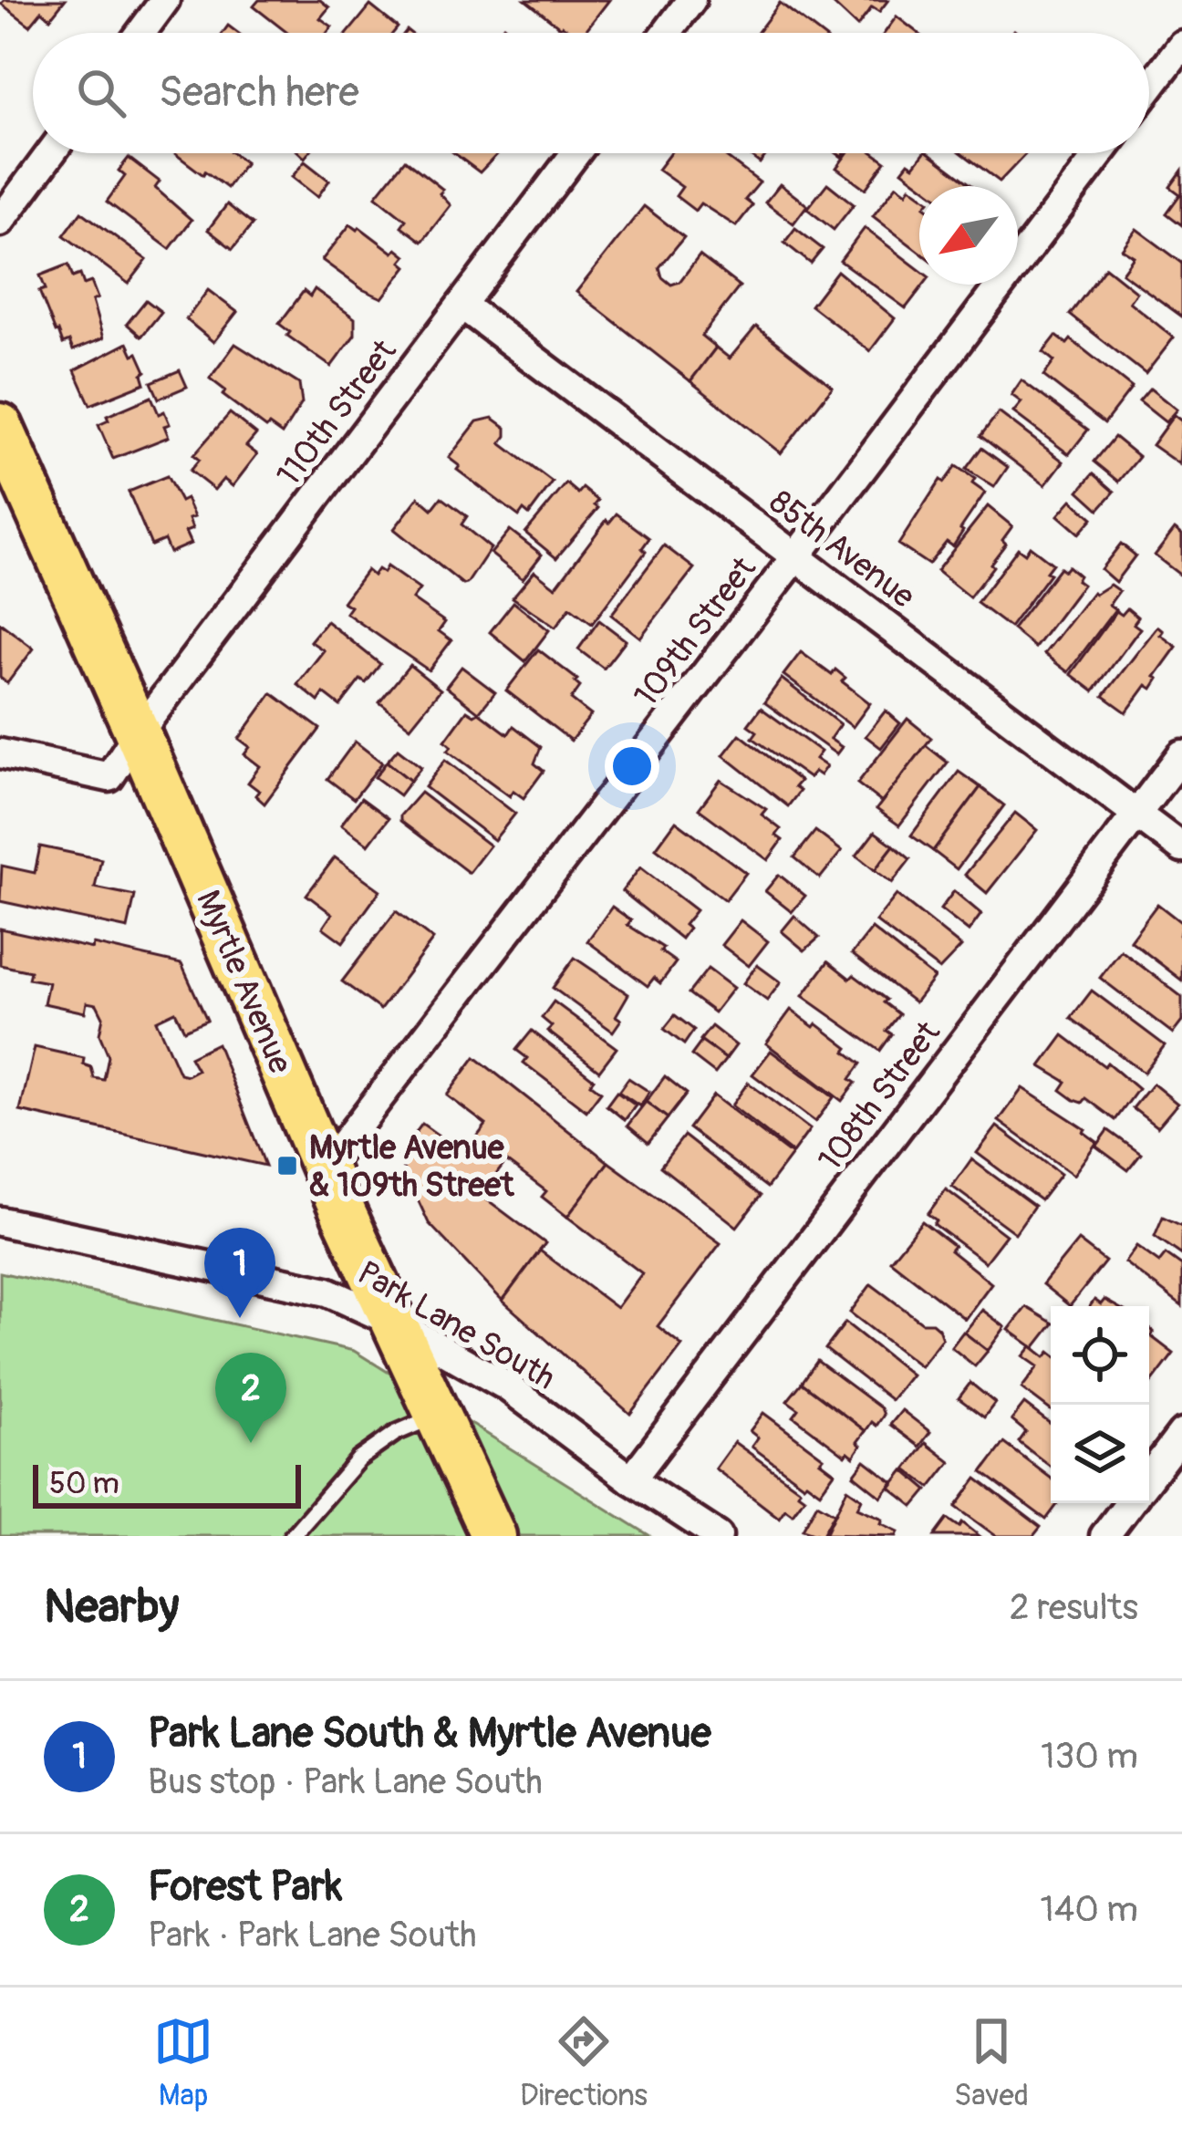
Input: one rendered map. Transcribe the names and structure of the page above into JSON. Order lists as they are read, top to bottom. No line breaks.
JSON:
{"streets":{"main road":["Myrtle Avenue"],"street":["110th Street","85th Avenue","109th Street","108th Street","Park Lane South"]},"crossings":[["110th Street","85th Avenue"],["110th Street","Myrtle Avenue"],["85th Avenue","109th Street"],["85th Avenue","108th Street"],["109th Street","Myrtle Avenue"],["Myrtle Avenue","Park Lane South"],["108th Street","Park Lane South"]],"places":{"transit":["Myrtle Avenue & 109th Street"]},"scale_bar":"50 m","north":"bottom left","page":{"search":"Search here","pins":["1","2"],"scale":"50 m","heading":["Nearby","2 results"],"list":[{"mark":"1","name":"Park Lane South & Myrtle Avenue","note":"Bus stop · Park Lane South","value":"130 m"},{"mark":"2","name":"Forest Park","note":"Park · Park Lane South","value":"140 m"}],"nav":["Map","Directions","Saved"]}}
